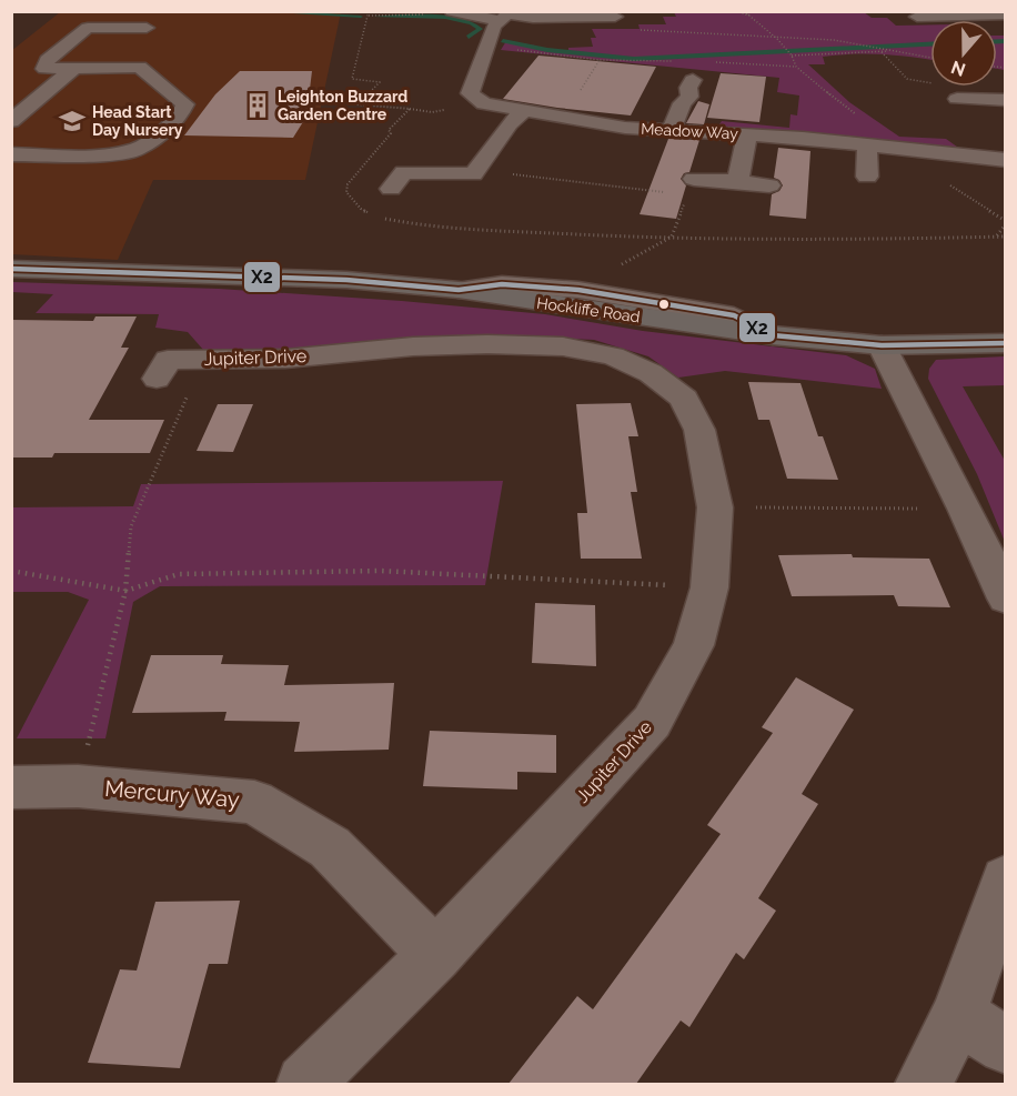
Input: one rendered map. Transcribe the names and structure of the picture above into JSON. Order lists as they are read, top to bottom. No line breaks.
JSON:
{"streets":{"main road":["Hockliffe Road"],"street":["Meadow Way","Jupiter Drive","Mercury Way"]},"crossings":[["Jupiter Drive","Mercury Way"]],"places":{"building":["Leighton Buzzard Garden Centre"],"school or university":["Head Start Day Nursery"]},"lines":["transit line X2"],"north":"bottom"}
